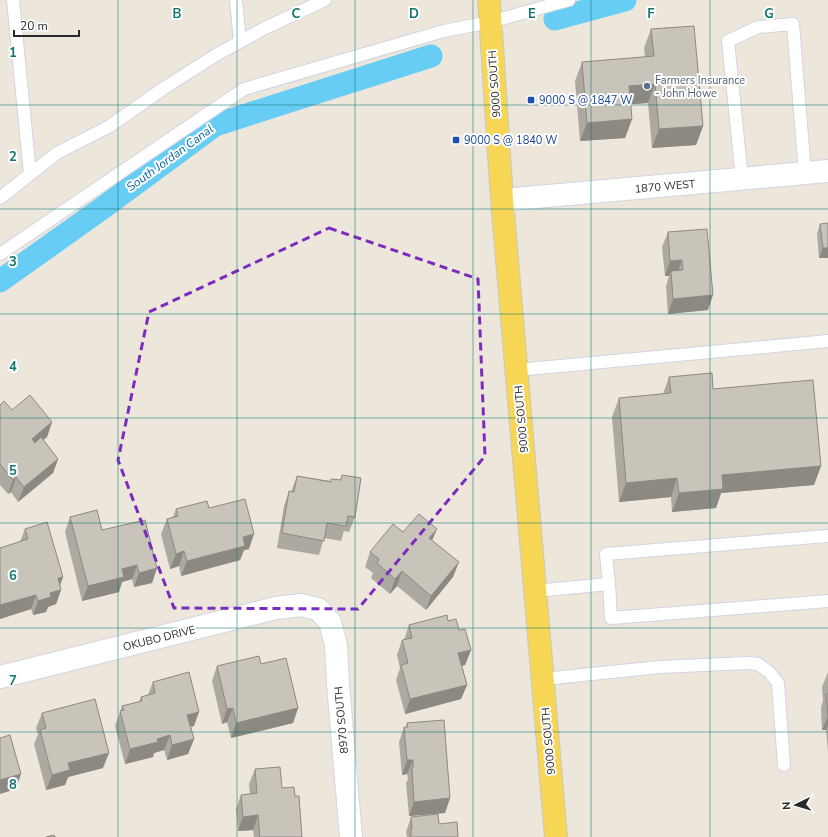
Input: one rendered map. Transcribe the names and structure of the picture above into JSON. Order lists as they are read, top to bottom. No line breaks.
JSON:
{"streets":{"main road":["9000 SOUTH"],"street":["1870 WEST","OKUBO DRIVE","8970 SOUTH"]},"crossings":[["9000 SOUTH","1870 WEST"],["OKUBO DRIVE","8970 SOUTH"]],"water":["South Jordan Canal"],"places":{"other":["Farmers Insurance - John Howe"],"transit":["9000 S @ 1847 W","9000 S @ 1840 W"]},"scale_bar":"20 m","north":"left","grid":{"columns":["B","C","D","E","F","G"],"rows":["1","2","3","4","5","6","7","8"]}}
